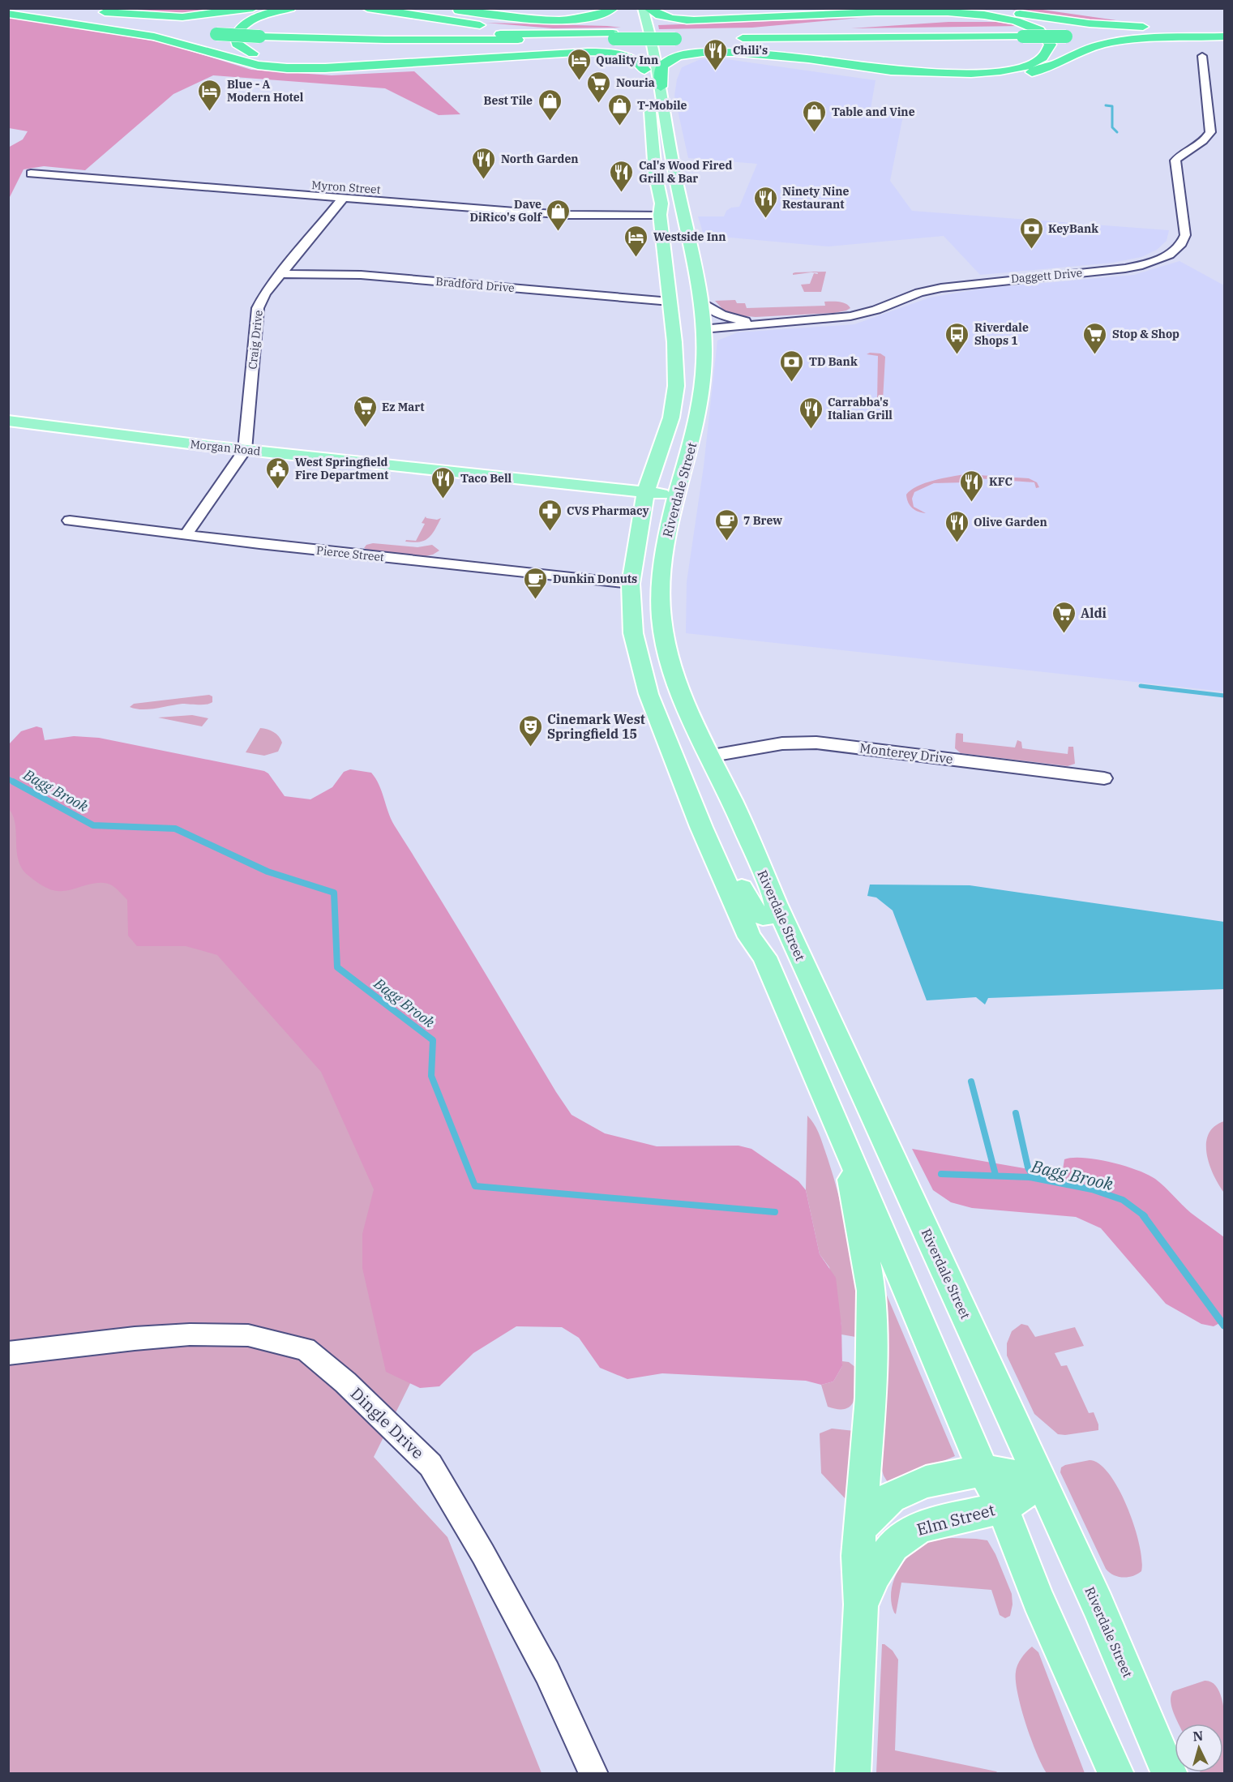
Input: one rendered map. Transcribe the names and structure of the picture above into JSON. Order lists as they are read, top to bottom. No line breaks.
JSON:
{"streets":{"main road":["Morgan Road","Riverdale Street","Elm Street"],"street":["Myron Street","Daggett Drive","Bradford Drive","Craig Drive","Pierce Street","Monterey Drive","Dingle Drive"]},"crossings":[["Myron Street","Craig Drive"],["Daggett Drive","Riverdale Street"],["Bradford Drive","Craig Drive"],["Craig Drive","Morgan Road"],["Morgan Road","Riverdale Street"],["Riverdale Street","Monterey Drive"],["Riverdale Street","Elm Street"]],"water":["Bagg Brook"],"places":{"restaurant":["Chili's","North Garden","Cal's Wood Fired Grill & Bar","Ninety Nine Restaurant","Carrabba's Italian Grill","Taco Bell","KFC","Olive Garden"],"hotel":["Quality Inn","Blue - A Modern Hotel","Westside Inn"],"supermarket":["Nouria","Stop & Shop","Ez Mart","Aldi"],"shop":["Best Tile","T-Mobile","Table and Vine","Dave DiRico's Golf"],"bank":["KeyBank","TD Bank"],"bus stop":["Riverdale Shops 1"],"public building":["West Springfield Fire Department"],"pharmacy":["CVS Pharmacy"],"cafe":["7 Brew","Dunkin Donuts"],"theatre":["Cinemark West Springfield 15"]},"north":"top"}
